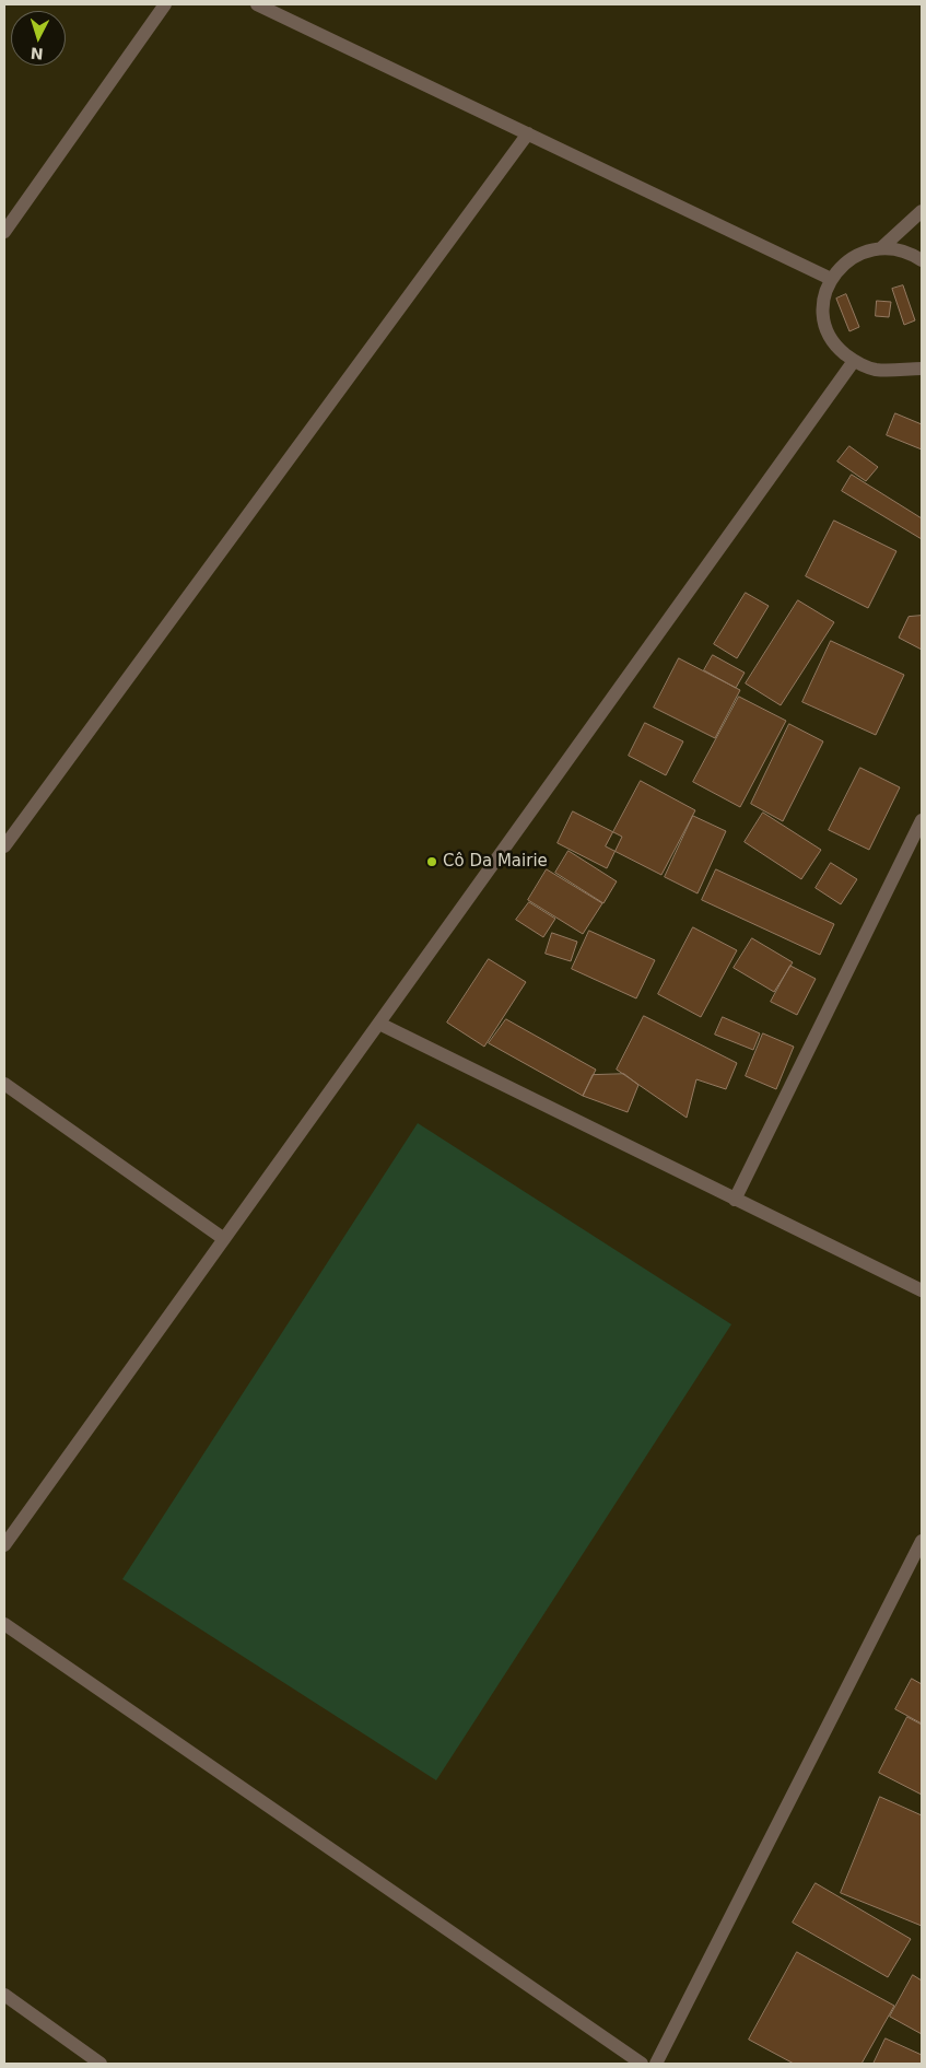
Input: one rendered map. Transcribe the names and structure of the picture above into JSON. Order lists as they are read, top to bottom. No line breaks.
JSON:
{"places":["Cô Da Mairie"],"north":"bottom"}
